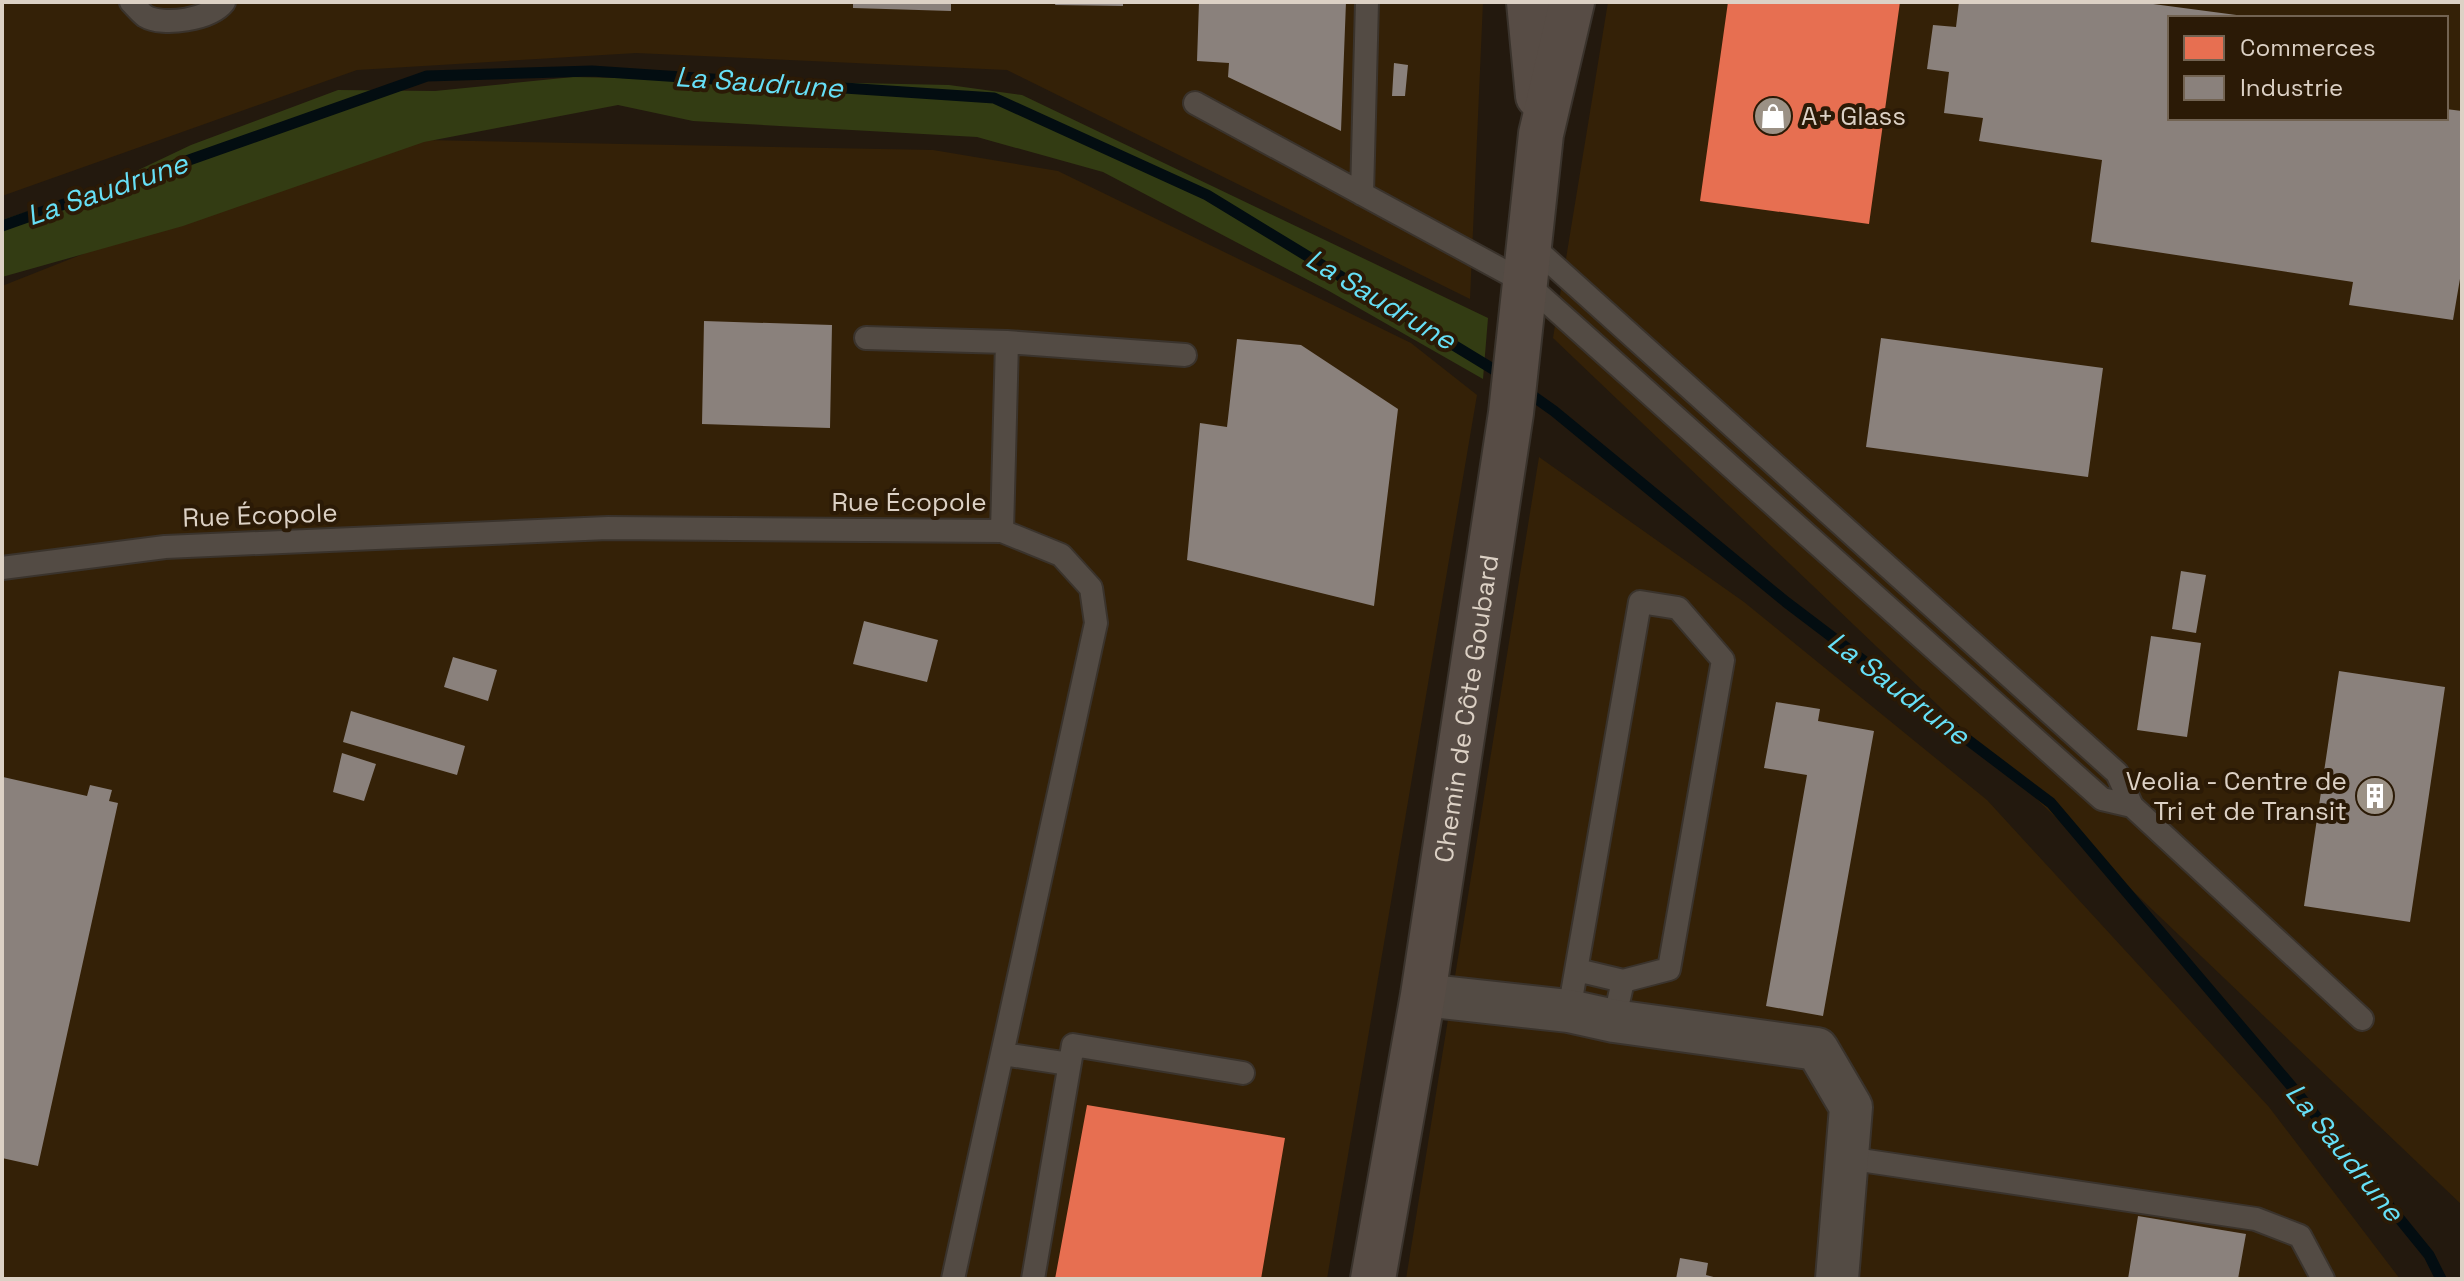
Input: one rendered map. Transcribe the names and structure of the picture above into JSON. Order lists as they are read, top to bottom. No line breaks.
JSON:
{"streets":{"main road":["Chemin de Côte Goubard"],"lane":["Rue Écopole"]},"water":["La Saudrune"],"places":{"shop":["A+ Glass"],"building":["Veolia - Centre de Tri et de Transit"]},"legend":["Commerces","Industrie"]}
